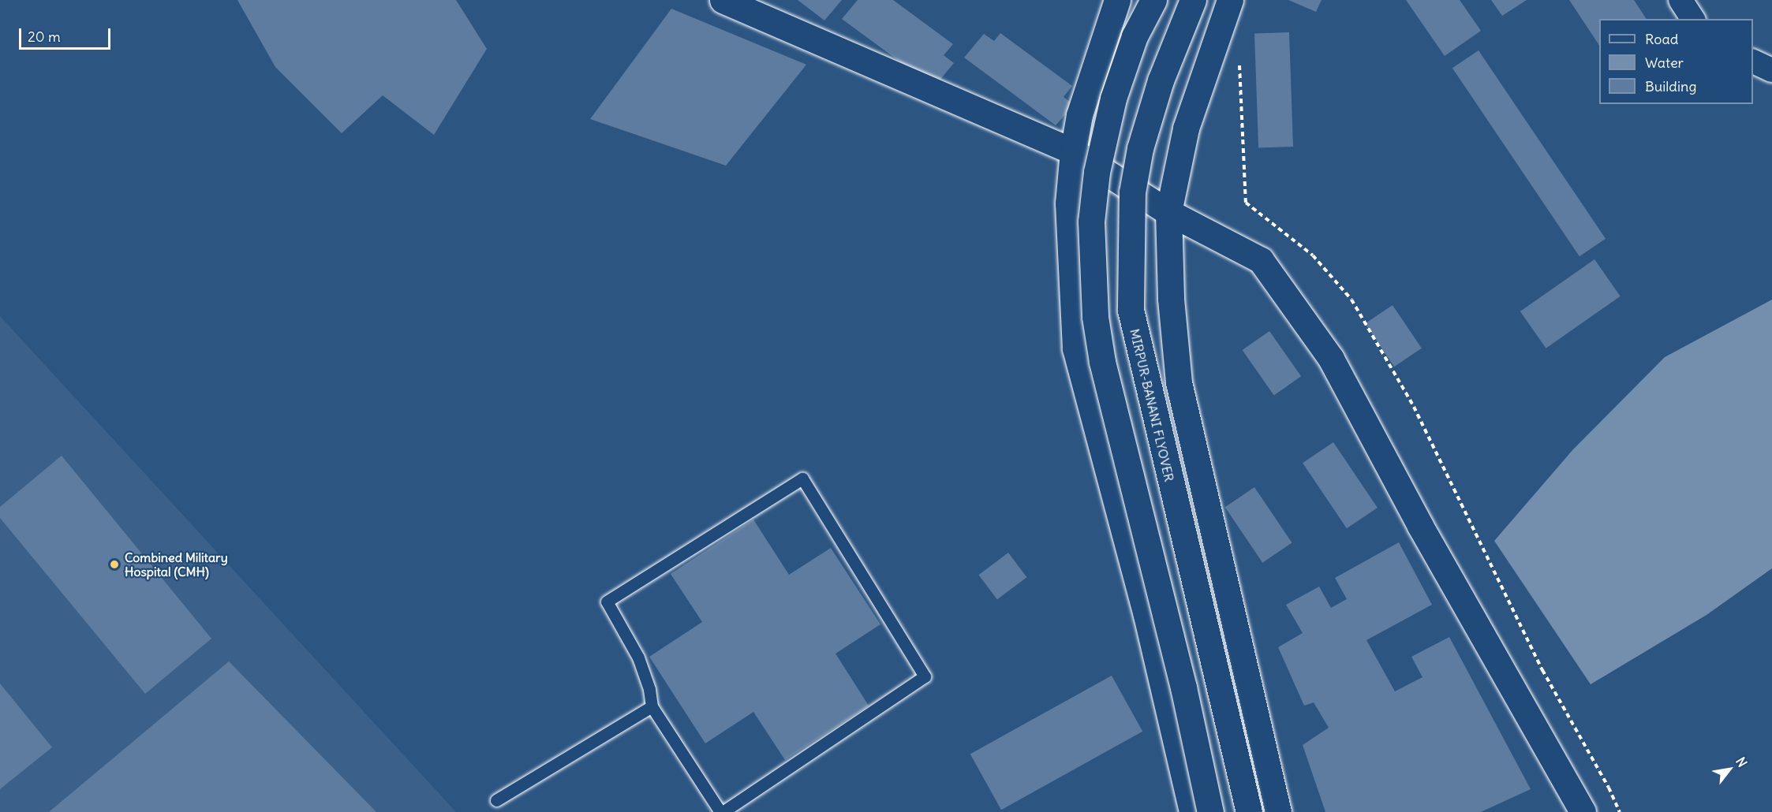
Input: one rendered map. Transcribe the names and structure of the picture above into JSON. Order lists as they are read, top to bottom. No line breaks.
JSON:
{"streets":{"main road":["MIRPUR-BANANI FLYOVER"]},"places":["Combined Military Hospital (CMH)"],"legend":["Road","Water","Building"],"scale_bar":"20 m","north":"top right"}
